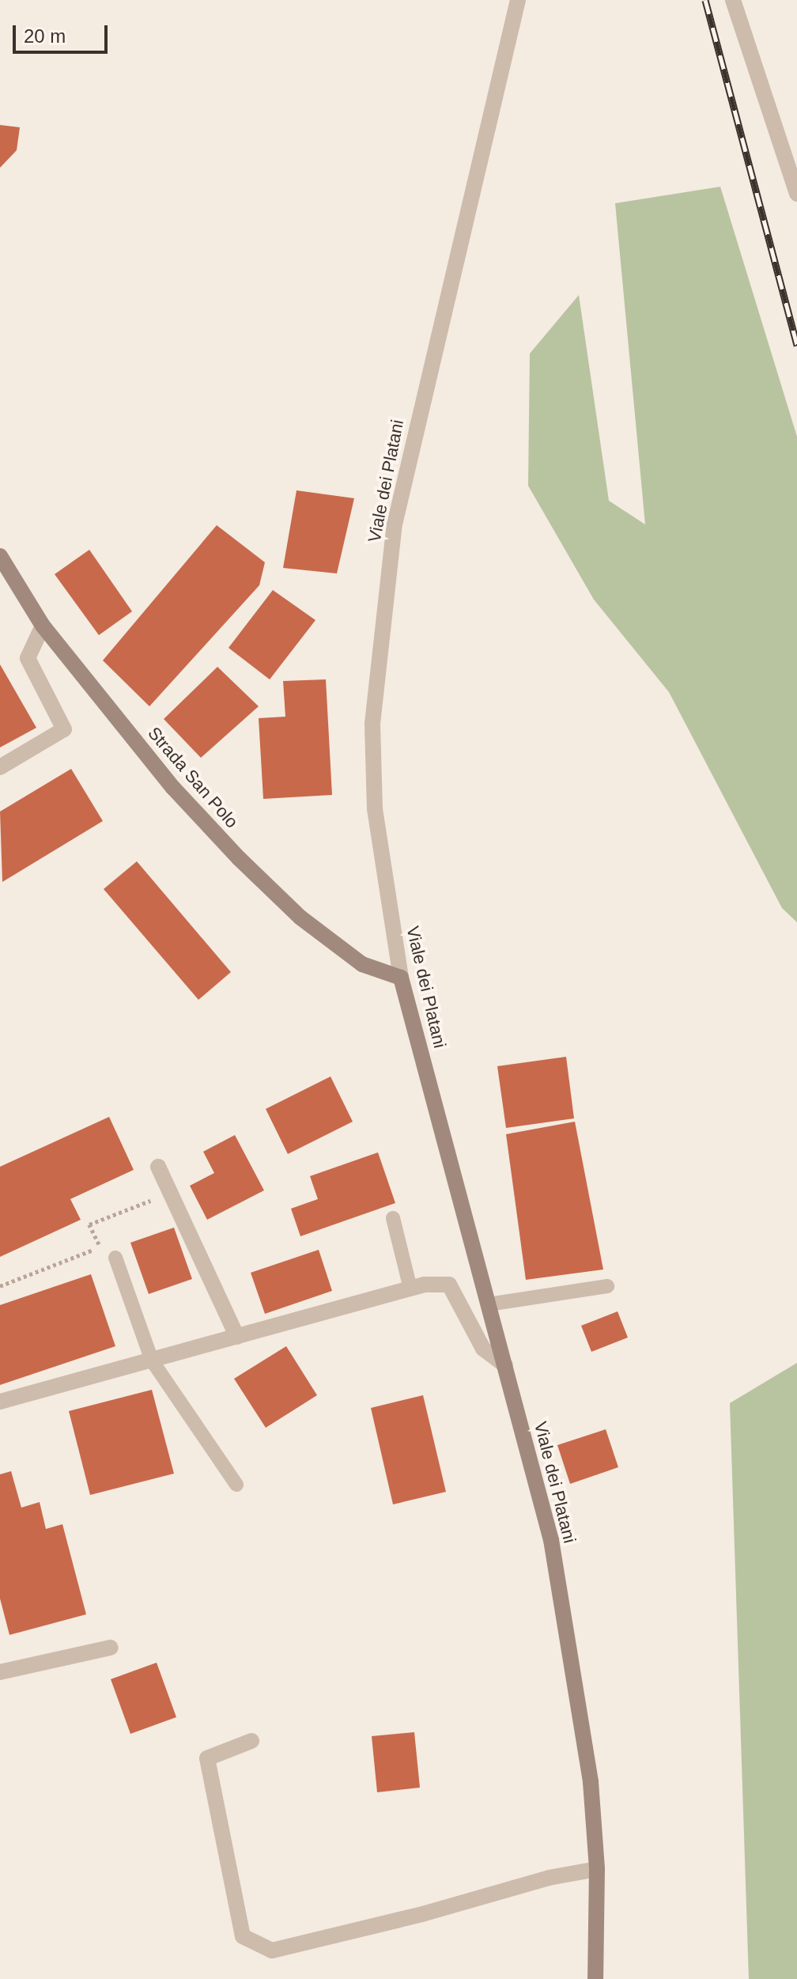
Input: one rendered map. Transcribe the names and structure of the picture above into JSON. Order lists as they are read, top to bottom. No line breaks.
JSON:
{"streets":{"street":["Viale dei Platani","Strada San Polo"]},"crossings":[["Viale dei Platani","Strada San Polo"]],"scale_bar":"20 m"}
